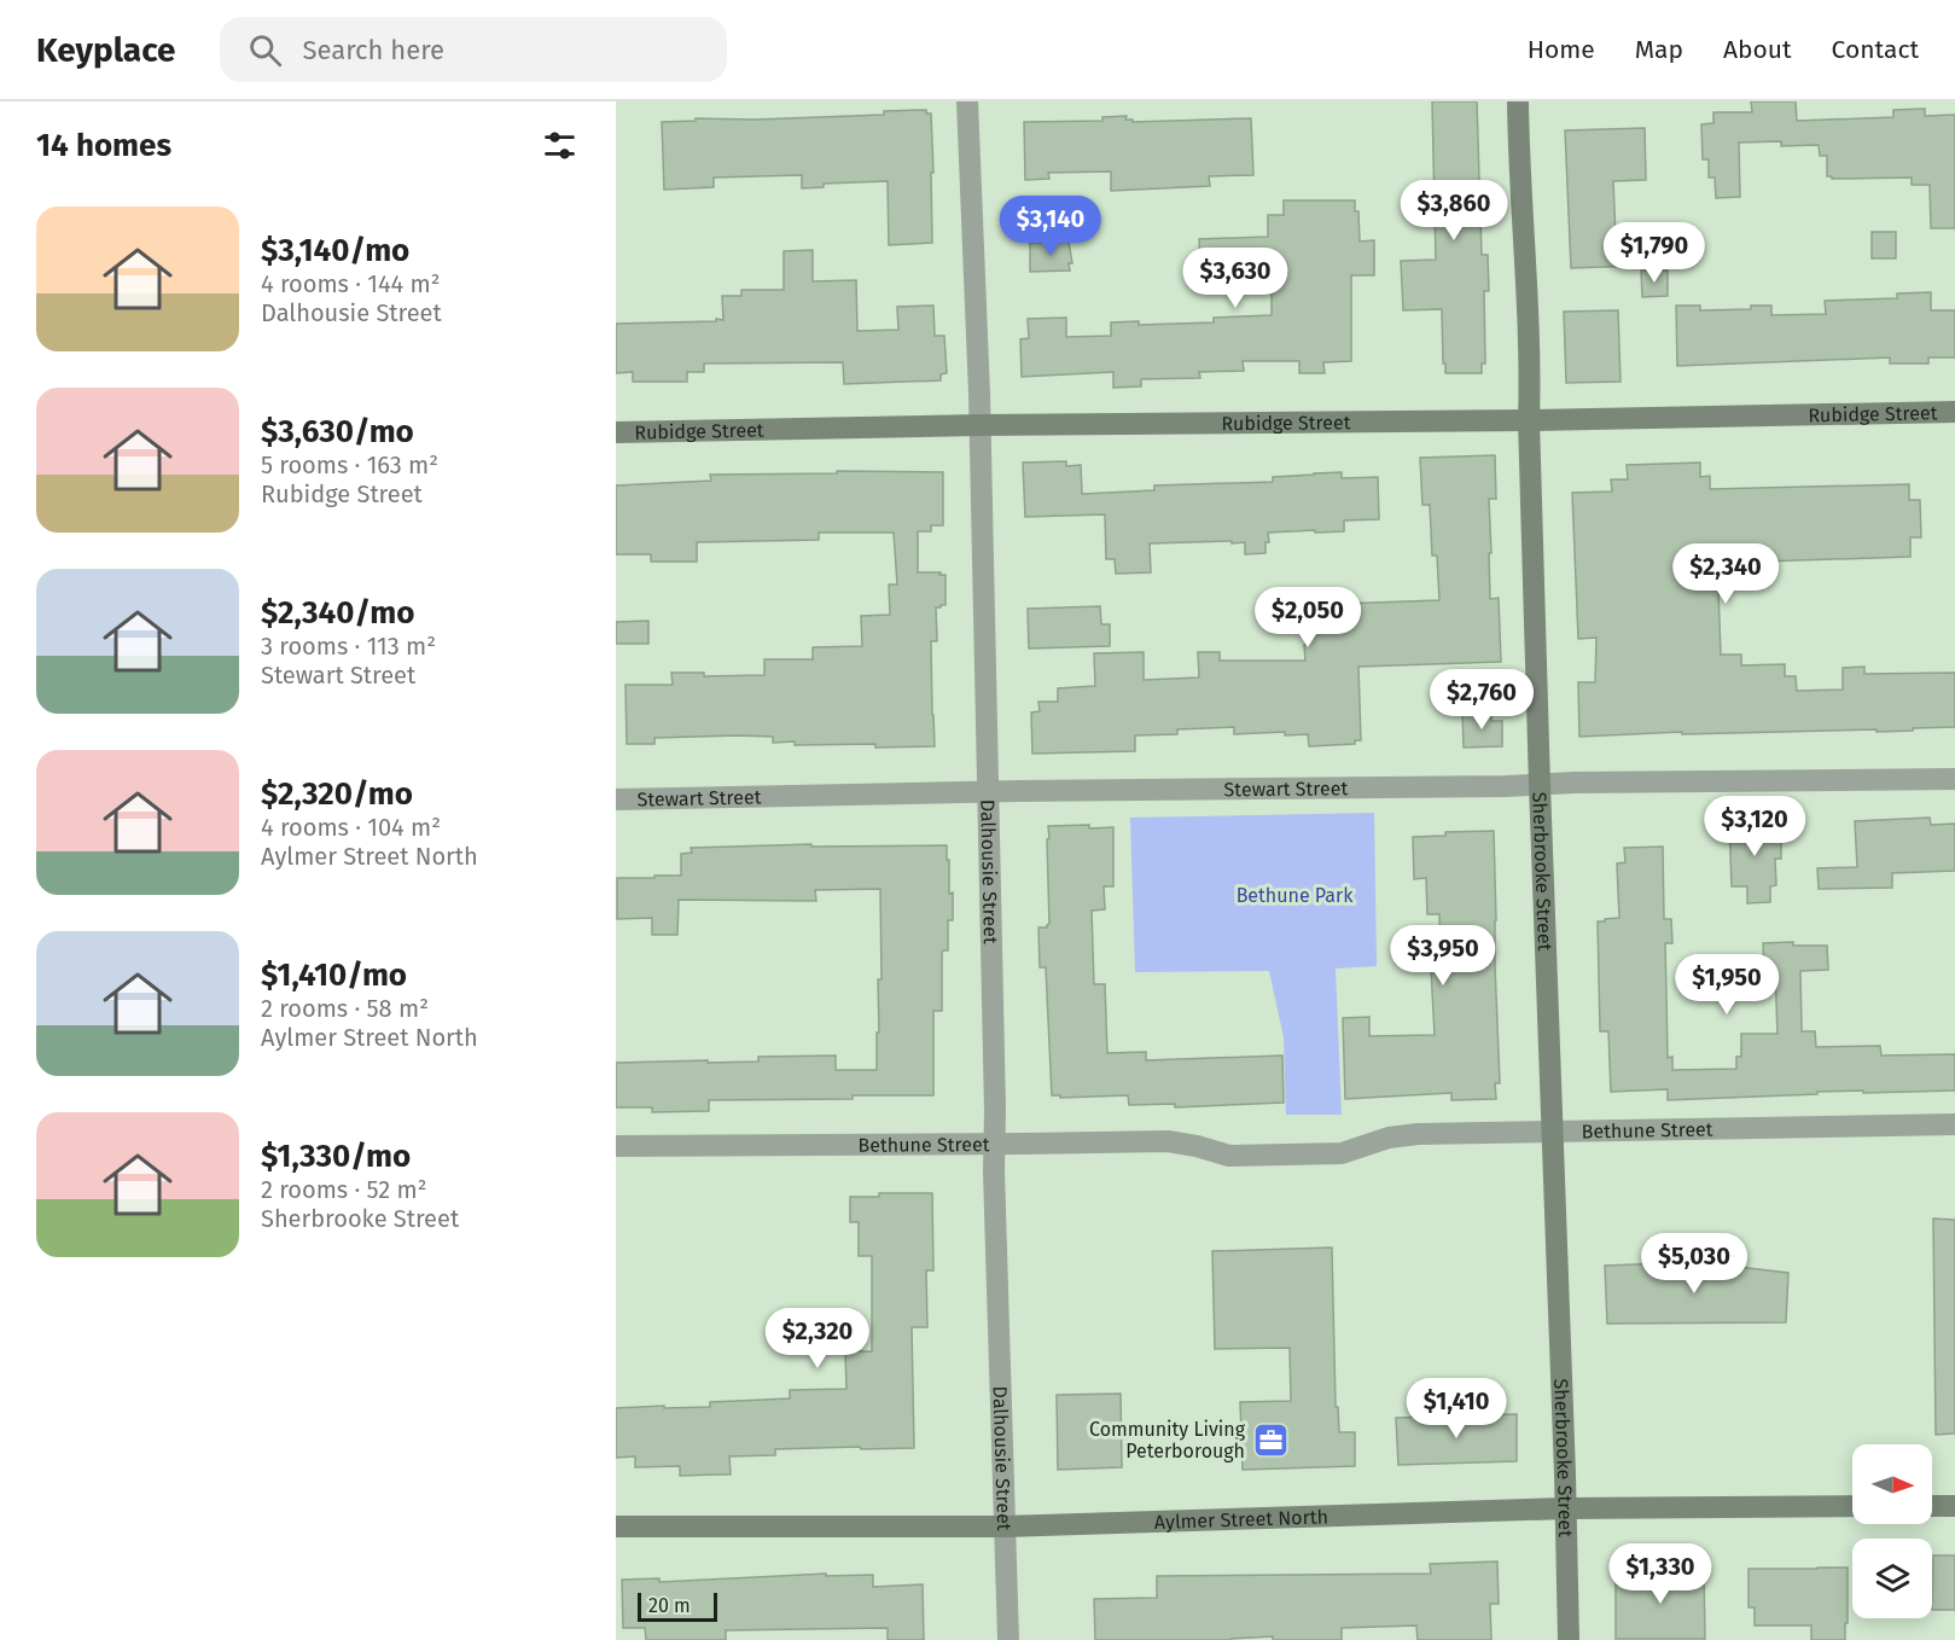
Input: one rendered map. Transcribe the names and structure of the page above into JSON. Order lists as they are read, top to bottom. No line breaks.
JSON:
{"streets":{"main road":["Rubidge Street","Sherbrooke Street","Aylmer Street North"],"street":["Stewart Street","Dalhousie Street","Bethune Street"]},"crossings":[["Rubidge Street","Dalhousie Street"],["Rubidge Street","Sherbrooke Street"],["Stewart Street","Dalhousie Street"],["Stewart Street","Sherbrooke Street"],["Dalhousie Street","Bethune Street"],["Dalhousie Street","Aylmer Street North"],["Sherbrooke Street","Bethune Street"],["Sherbrooke Street","Aylmer Street North"]],"parks":["Bethune Park"],"places":{"office":["Community Living Peterborough"]},"scale_bar":"20 m","north":"right","page":{"header":"Keyplace","search":"Search here","nav":["Home","Map","About","Contact"],"heading":"14 homes","price":["$3,860","$3,140","$1,790","$3,630","$2,340","$2,050","$2,760","$3,120","$3,950","$1,950","$5,030","$2,320","$1,410","$1,330"],"list":[{"name":"$3,140/mo","note":"4 rooms · 144 m² · Dalhousie Street"},{"name":"$3,630/mo","note":"5 rooms · 163 m² · Rubidge Street"},{"name":"$2,340/mo","note":"3 rooms · 113 m² · Stewart Street"},{"name":"$2,320/mo","note":"4 rooms · 104 m² · Aylmer Street North"},{"name":"$1,410/mo","note":"2 rooms · 58 m² · Aylmer Street North"},{"name":"$1,330/mo","note":"2 rooms · 52 m² · Sherbrooke Street"}],"scale":"20 m"}}
